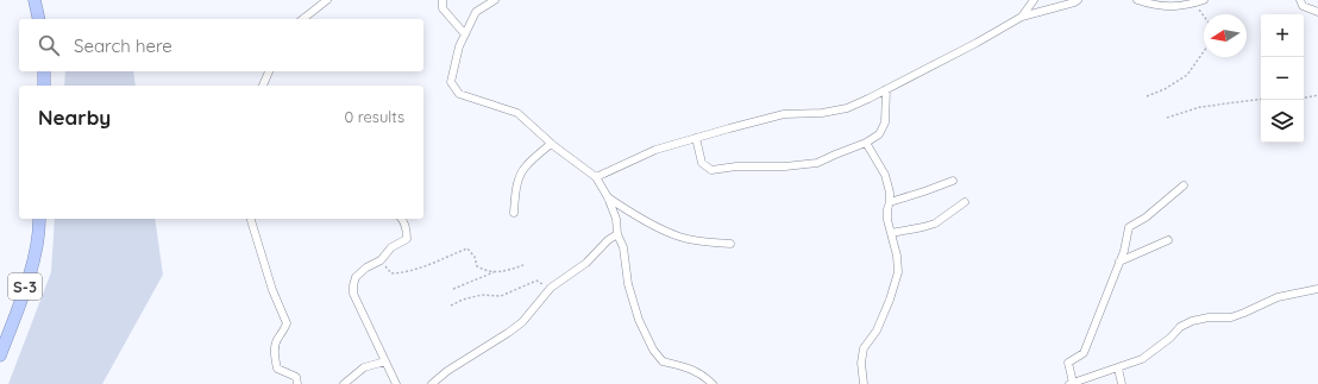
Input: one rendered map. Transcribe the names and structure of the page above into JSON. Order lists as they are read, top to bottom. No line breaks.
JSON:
{"streets":{"highway":["S-3"]},"north":"left","page":{"map_buttons":["+","−"],"search":"Search here","heading":["Nearby","0 results"]}}
